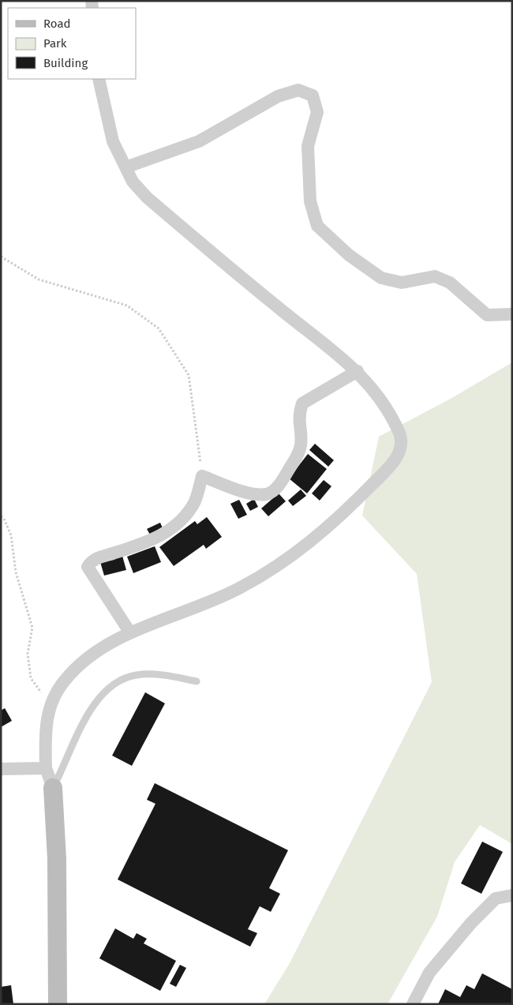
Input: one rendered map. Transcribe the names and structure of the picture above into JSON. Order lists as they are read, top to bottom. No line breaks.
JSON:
{"legend":["Road","Park","Building"]}
